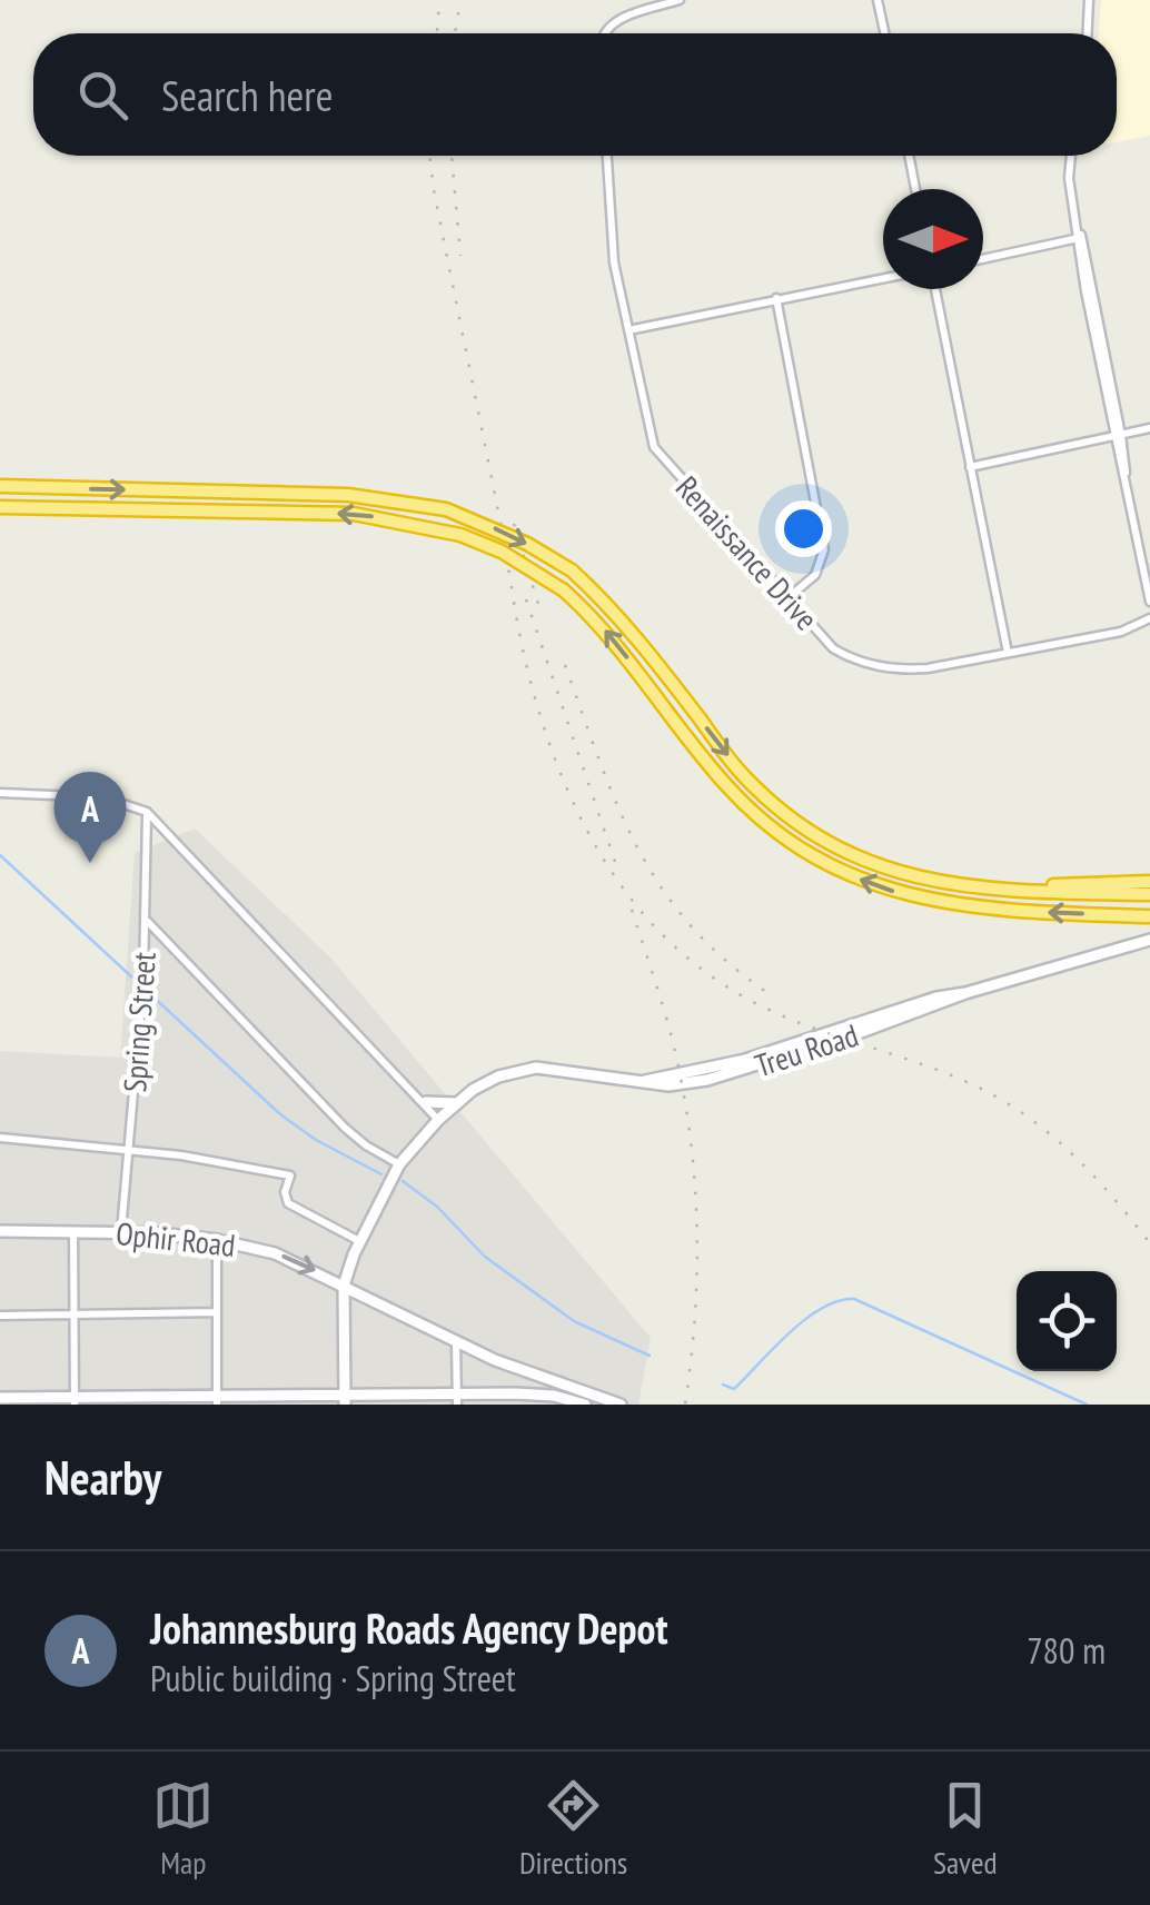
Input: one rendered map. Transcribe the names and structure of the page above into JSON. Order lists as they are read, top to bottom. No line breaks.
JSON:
{"streets":{"street":["Renaissance Drive","Spring Street","Treu Road","Ophir Road"]},"crossings":[["Spring Street","Ophir Road"],["Treu Road","Ophir Road"]],"north":"right","page":{"search":"Search here","pins":"A","heading":"Nearby","list":[{"mark":"A","name":"Johannesburg Roads Agency Depot","note":"Public building · Spring Street","value":"780 m"}],"nav":["Map","Directions","Saved"]}}
